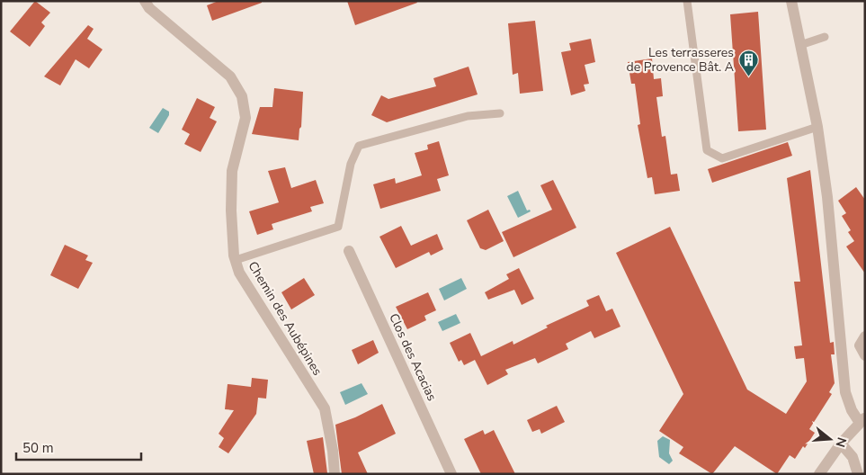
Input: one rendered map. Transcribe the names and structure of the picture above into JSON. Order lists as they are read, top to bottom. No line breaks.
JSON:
{"streets":{"street":["Chemin des Aubépines","Clos des Acacias"]},"places":{"building":["Les terrasseres de Provence Bât. A"]},"scale_bar":"50 m","north":"right"}
